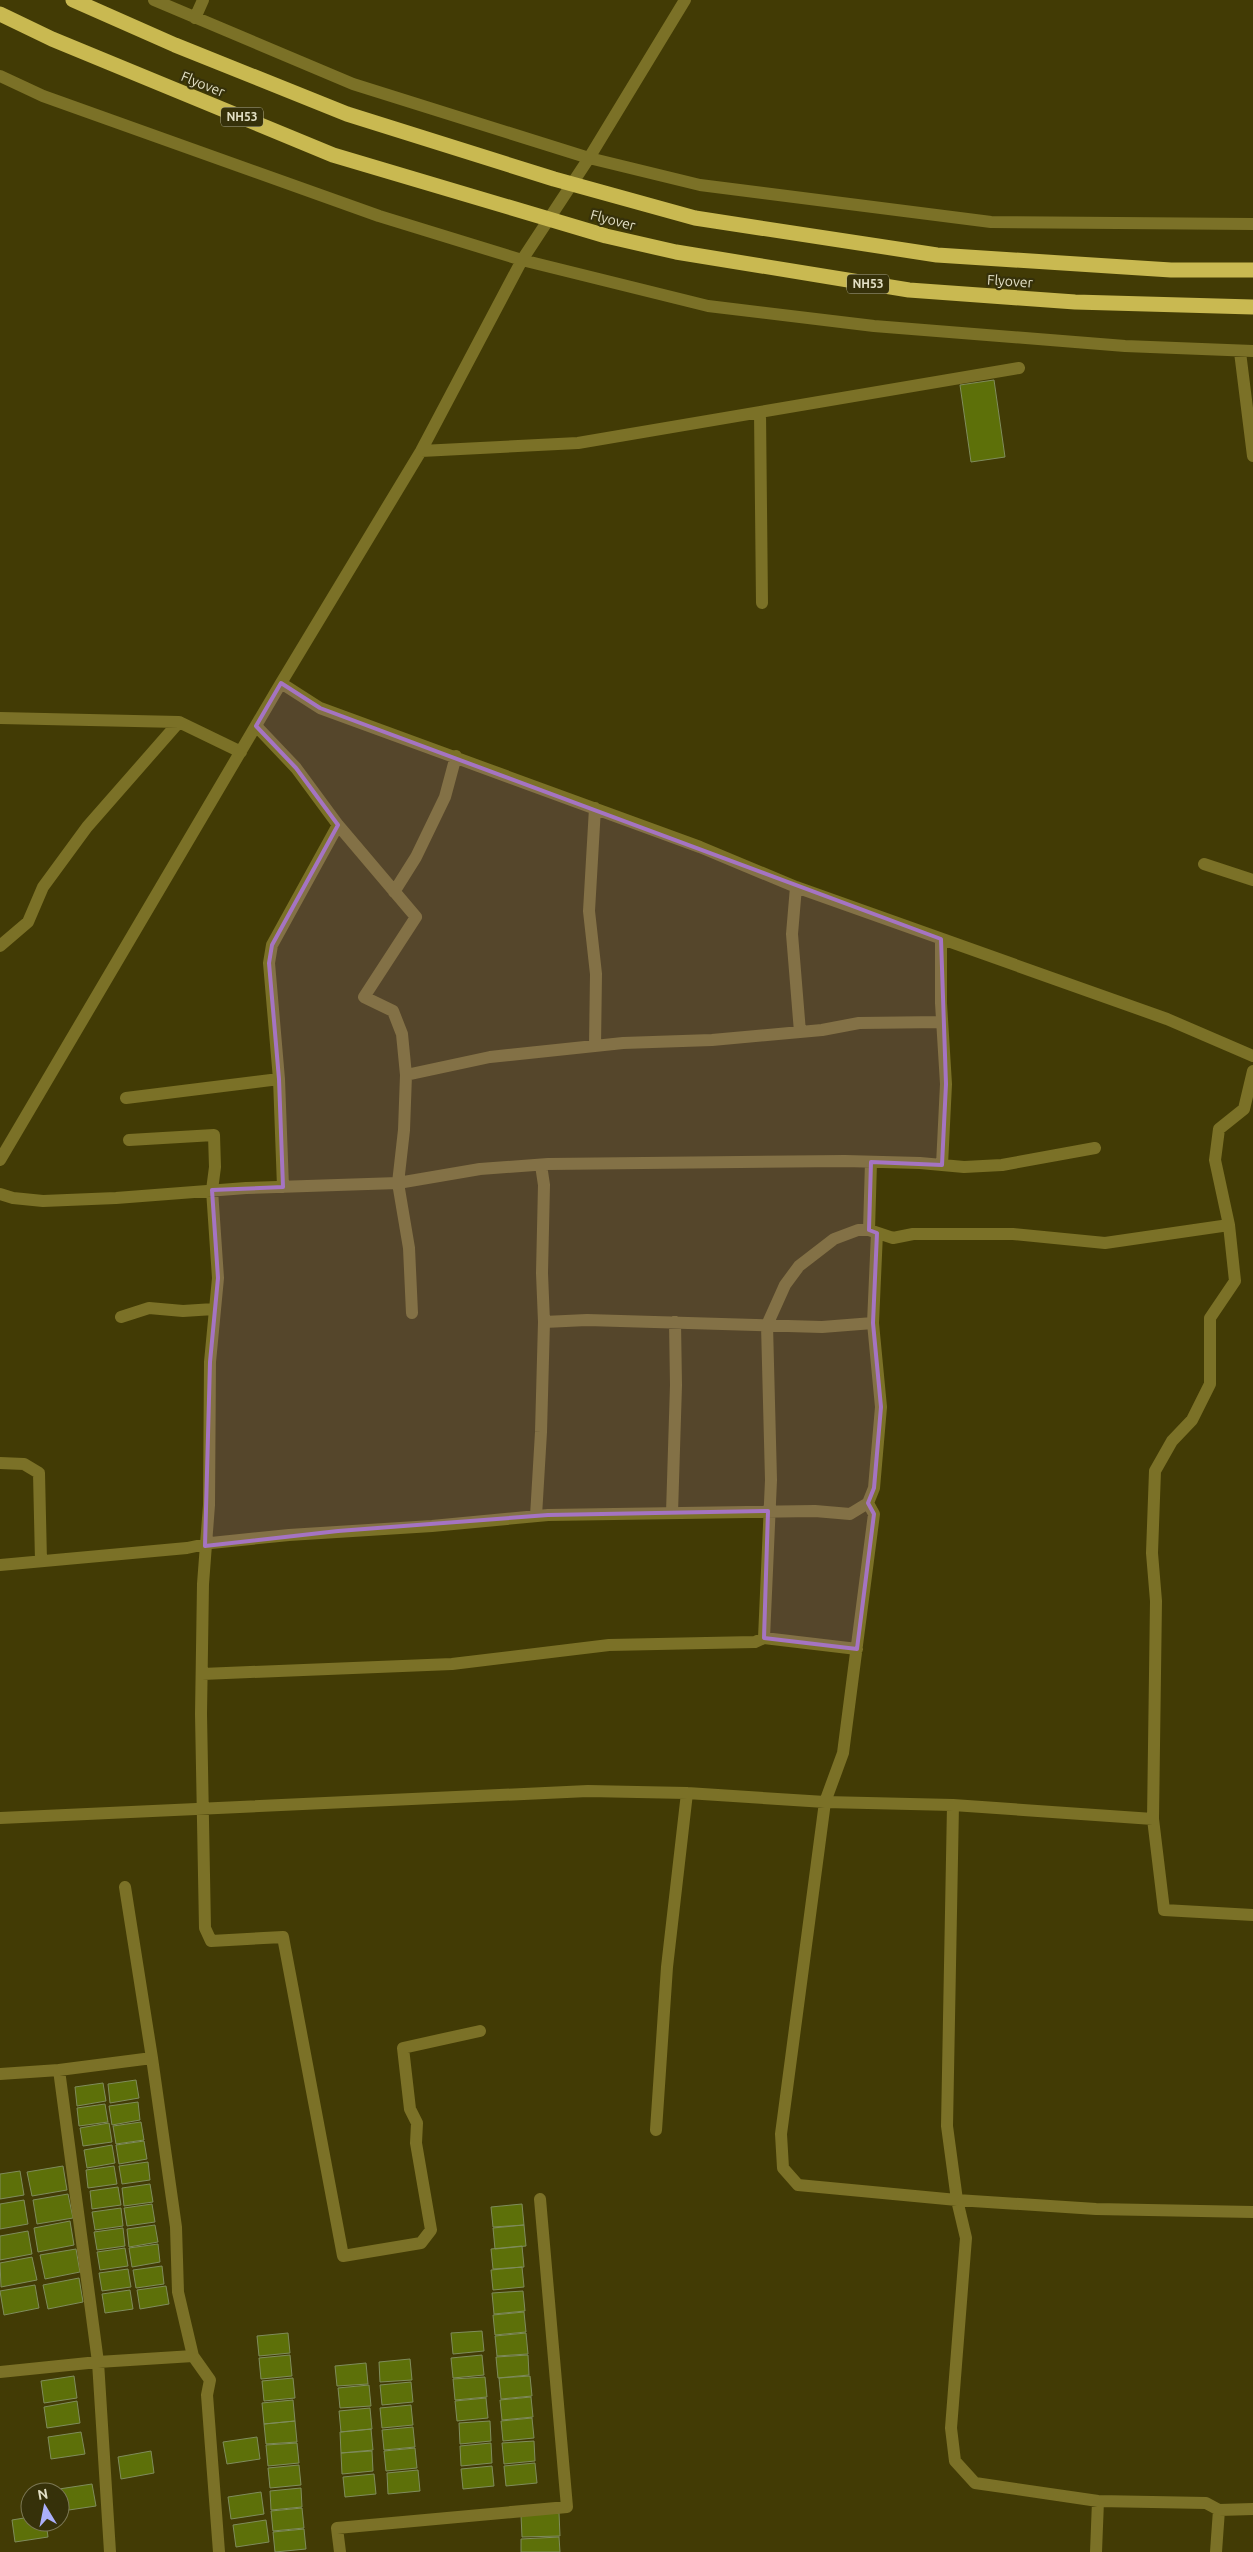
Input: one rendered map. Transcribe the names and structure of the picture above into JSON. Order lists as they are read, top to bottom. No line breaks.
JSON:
{"streets":{"highway":["Flyover","NH53"]},"north":"top"}
